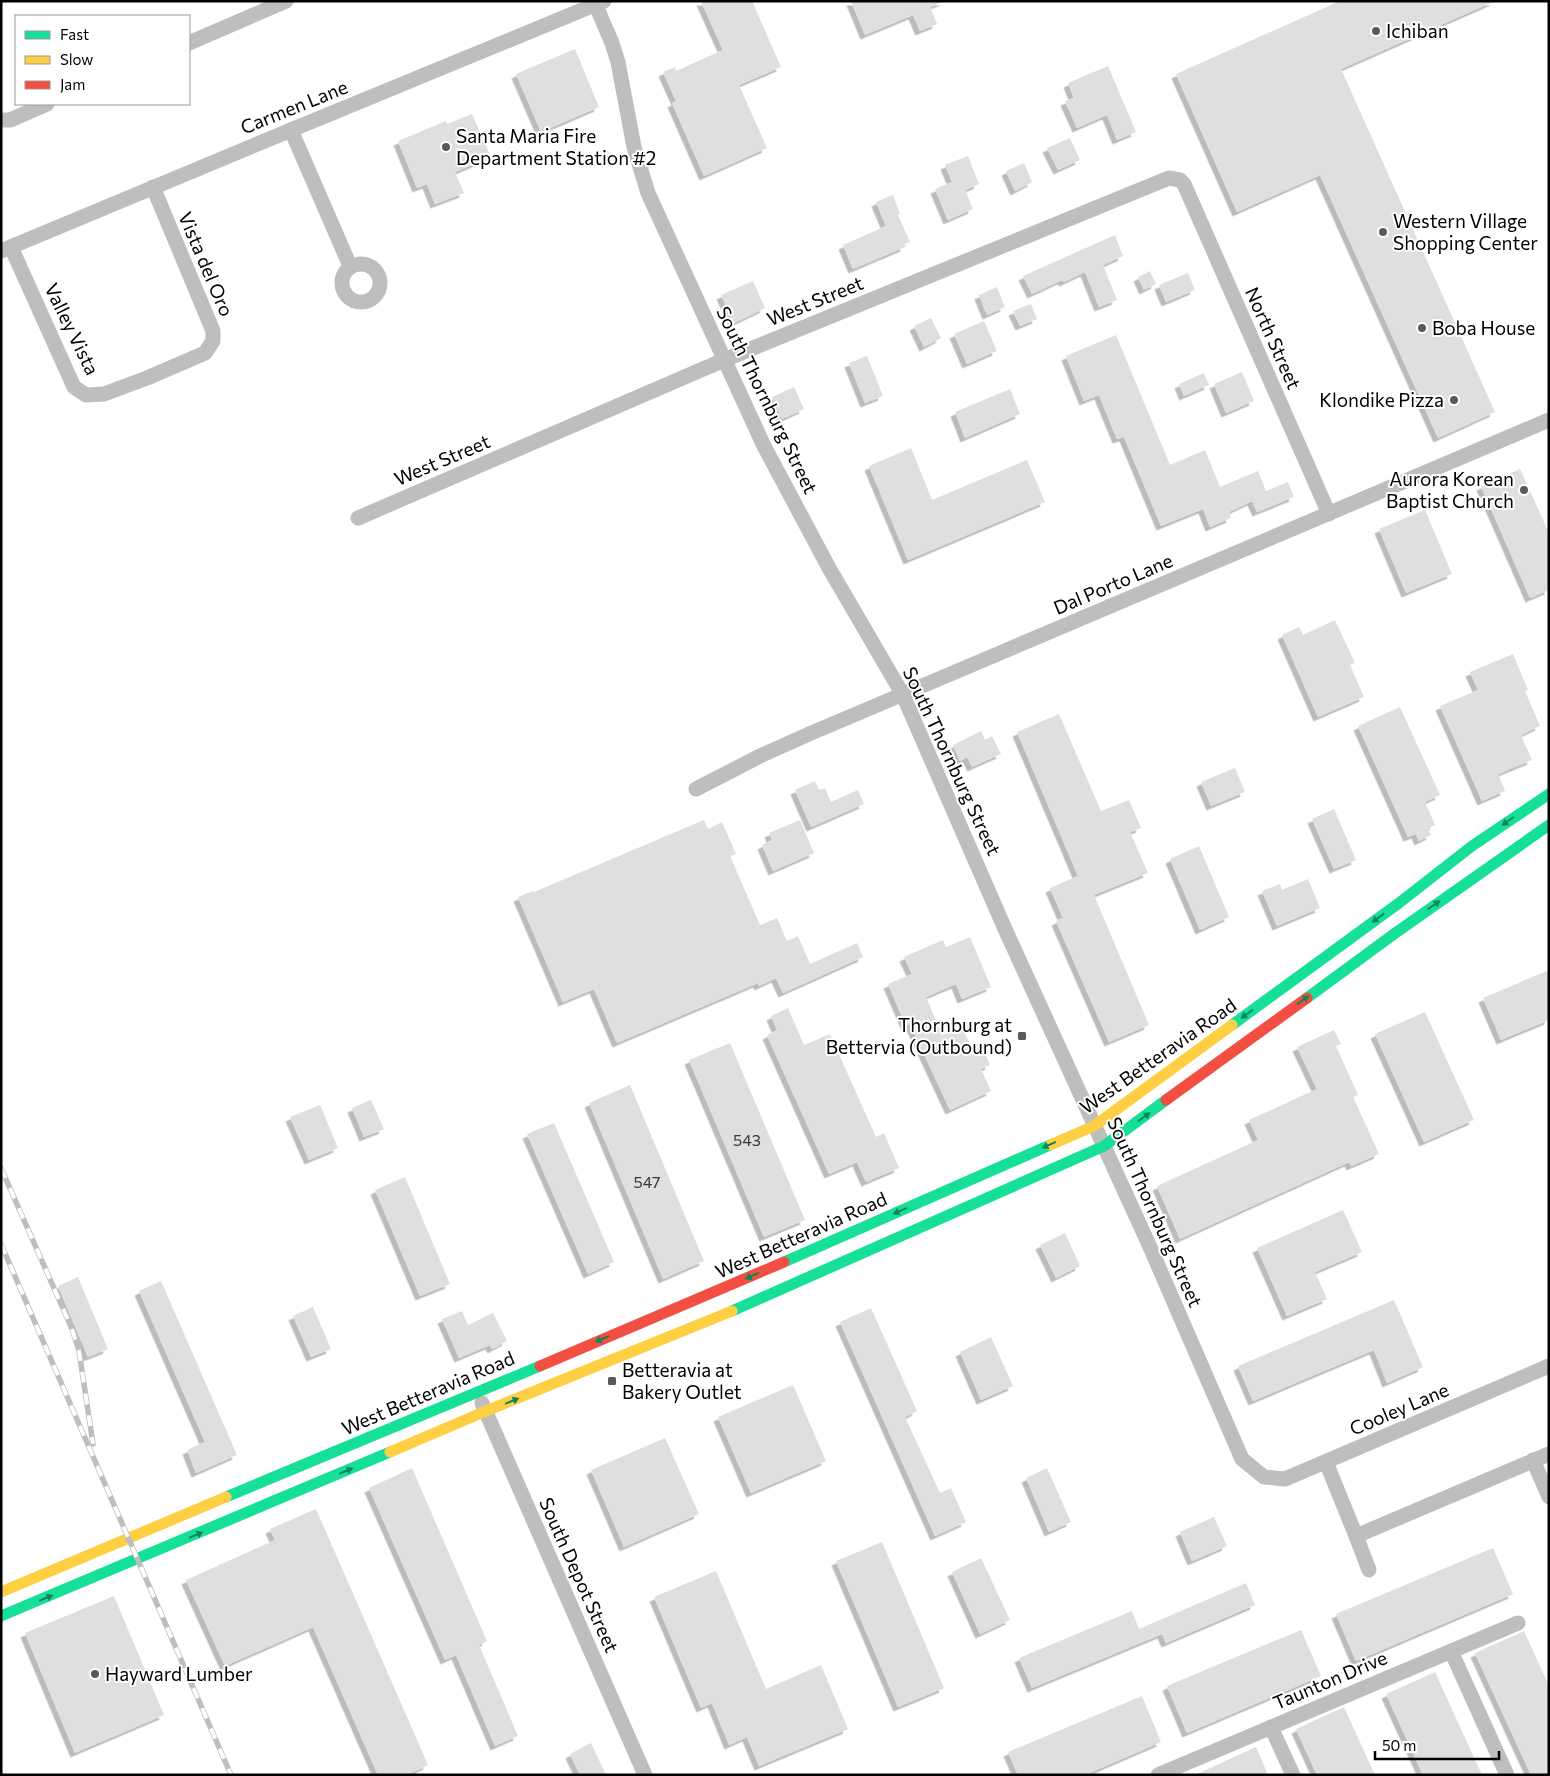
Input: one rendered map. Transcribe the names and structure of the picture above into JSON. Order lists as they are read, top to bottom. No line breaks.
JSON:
{"streets":{"main road":["West Betteravia Road"],"street":["Carmen Lane","Vista del Oro","West Street","Valley Vista","North Street","South Thornburg Street","Dal Porto Lane","Cooley Lane","South Depot Street","Taunton Drive"]},"crossings":[["Carmen Lane","Vista del Oro"],["Carmen Lane","Valley Vista"],["Carmen Lane","South Thornburg Street"],["Vista del Oro","Valley Vista"],["West Street","North Street"],["West Street","South Thornburg Street"],["North Street","Dal Porto Lane"],["South Thornburg Street","Dal Porto Lane"],["South Thornburg Street","West Betteravia Road"],["South Thornburg Street","Cooley Lane"],["West Betteravia Road","South Depot Street"]],"places":{"other":["Ichiban","Santa Maria Fire Department Station #2","Western Village Shopping Center","Boba House","Klondike Pizza","Aurora Korean Baptist Church","Hayward Lumber"],"transit":["Thornburg at Bettervia (Outbound)","Betteravia at Bakery Outlet"]},"house_numbers":["543","547"],"legend":["Fast","Slow","Jam"],"scale_bar":"50 m"}
